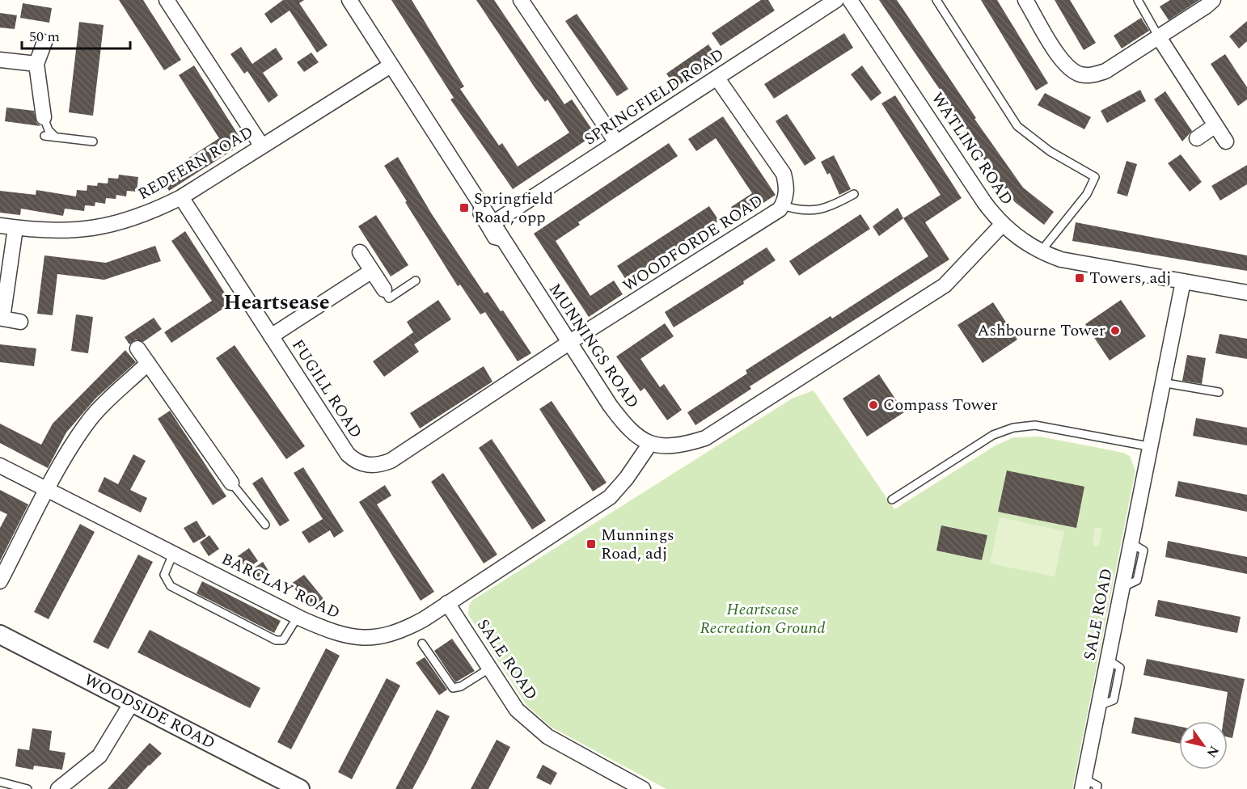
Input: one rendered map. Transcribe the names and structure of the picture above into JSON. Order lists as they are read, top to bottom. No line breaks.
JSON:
{"streets":{"street":["SPRINGFIELD ROAD","WATLING ROAD","REDFERN ROAD","WOODFORDE ROAD","MUNNINGS ROAD","FUGILL ROAD","BARCLAY ROAD","SALE ROAD","WOODSIDE ROAD"]},"crossings":[["SPRINGFIELD ROAD","WOODFORDE ROAD"],["SPRINGFIELD ROAD","MUNNINGS ROAD"],["WATLING ROAD","SALE ROAD"],["REDFERN ROAD","MUNNINGS ROAD"],["REDFERN ROAD","FUGILL ROAD"],["WOODFORDE ROAD","MUNNINGS ROAD"],["WOODFORDE ROAD","FUGILL ROAD"],["MUNNINGS ROAD","FUGILL ROAD"],["MUNNINGS ROAD","BARCLAY ROAD"],["BARCLAY ROAD","SALE ROAD"]],"districts":["Heartsease"],"parks":["Heartsease Recreation Ground"],"places":{"transit":["Springfield Road, opp","Towers, adj","Munnings Road, adj"],"other":["Ashbourne Tower","Compass Tower"]},"scale_bar":"50 m","north":"bottom right"}
